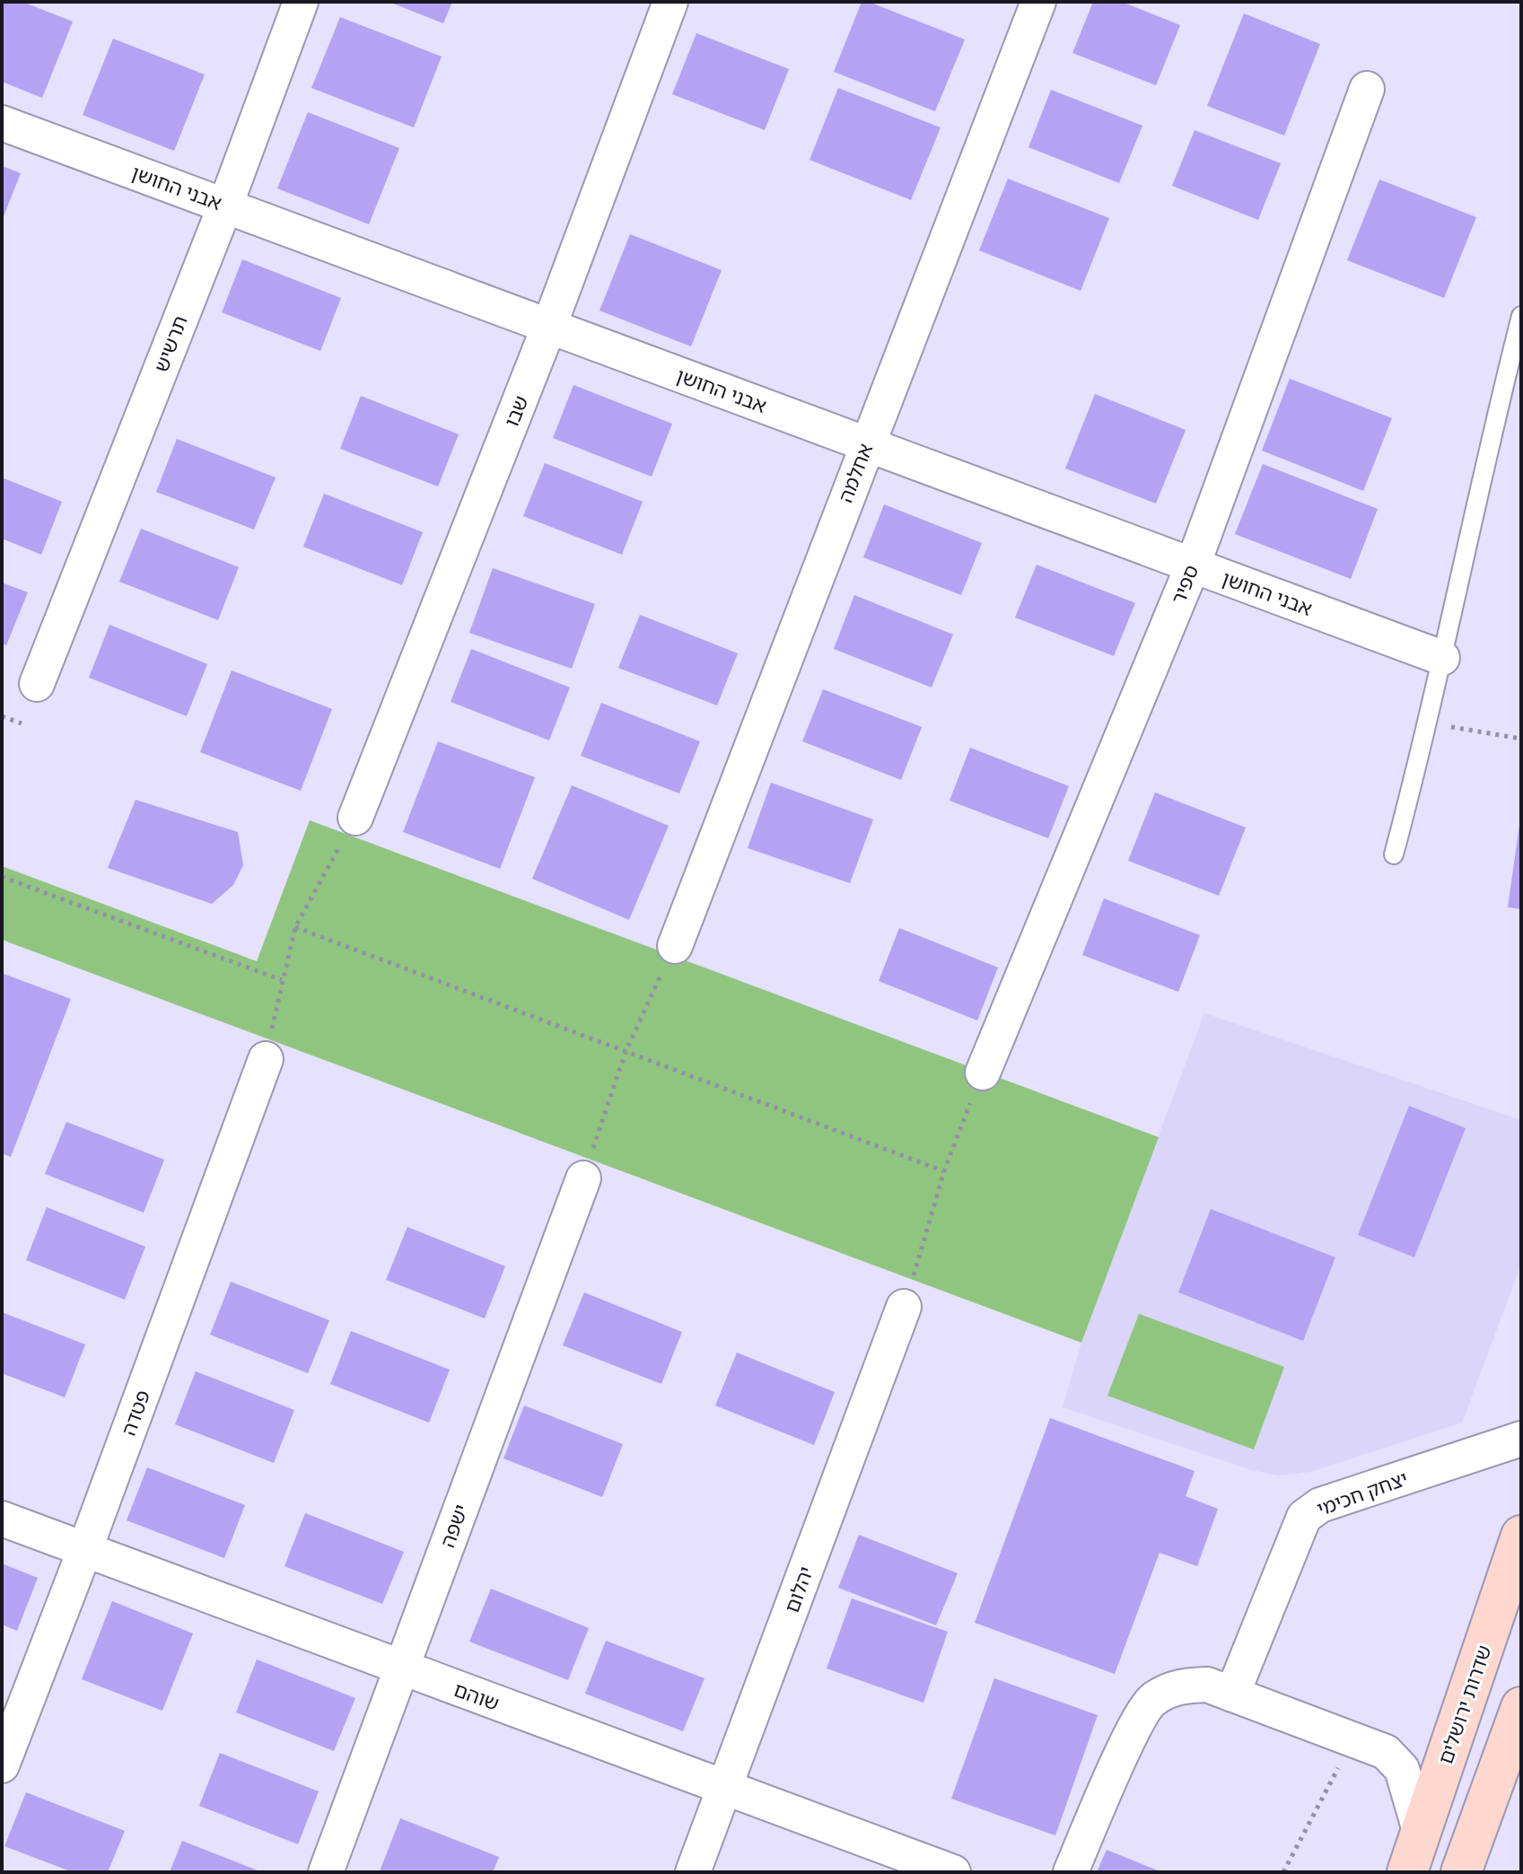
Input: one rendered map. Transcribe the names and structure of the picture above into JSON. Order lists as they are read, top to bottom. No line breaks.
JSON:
{"streets":{"main road":["שדרות ירושלים"],"street":["אבני החושן","תרשיש","שבו","אחלמה","ספיר","פטדה","יצחק חכימי","ישפה","יהלום","שוהם"]},"crossings":[["אבני החושן","תרשיש"],["אבני החושן","שבו"],["אבני החושן","אחלמה"],["אבני החושן","ספיר"],["פטדה","שוהם"],["ישפה","שוהם"],["יהלום","שוהם"]]}
